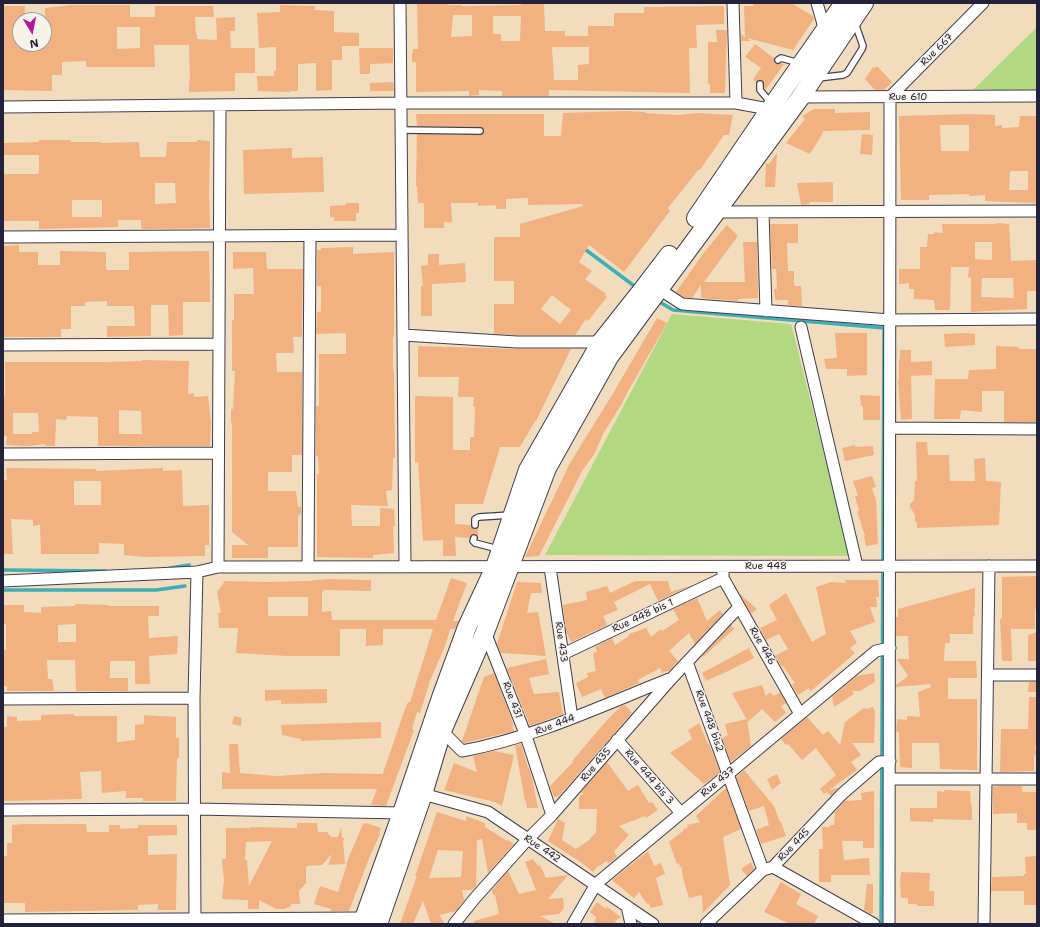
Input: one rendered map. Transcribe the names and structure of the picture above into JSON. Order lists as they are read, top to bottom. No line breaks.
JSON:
{"streets":{"street":["Rue 667","Rue 610","Rue 448","Rue 448 bis 1","Rue 433","Rue 446","Rue 431","Rue 448 bis2","Rue 444","Rue 435","Rue 444 bis 3","Rue 437","Rue 445","Rue 442"]},"crossings":[["Rue 667","Rue 610"],["Rue 448","Rue 433"],["Rue 448 bis 1","Rue 433"],["Rue 448 bis 1","Rue 446"],["Rue 433","Rue 444"],["Rue 446","Rue 435"],["Rue 446","Rue 437"],["Rue 431","Rue 444"],["Rue 431","Rue 435"],["Rue 448 bis2","Rue 435"],["Rue 448 bis2","Rue 437"],["Rue 448 bis2","Rue 445"],["Rue 444","Rue 435"],["Rue 435","Rue 444 bis 3"],["Rue 435","Rue 442"],["Rue 444 bis 3","Rue 437"],["Rue 437","Rue 442"]],"north":"bottom"}
